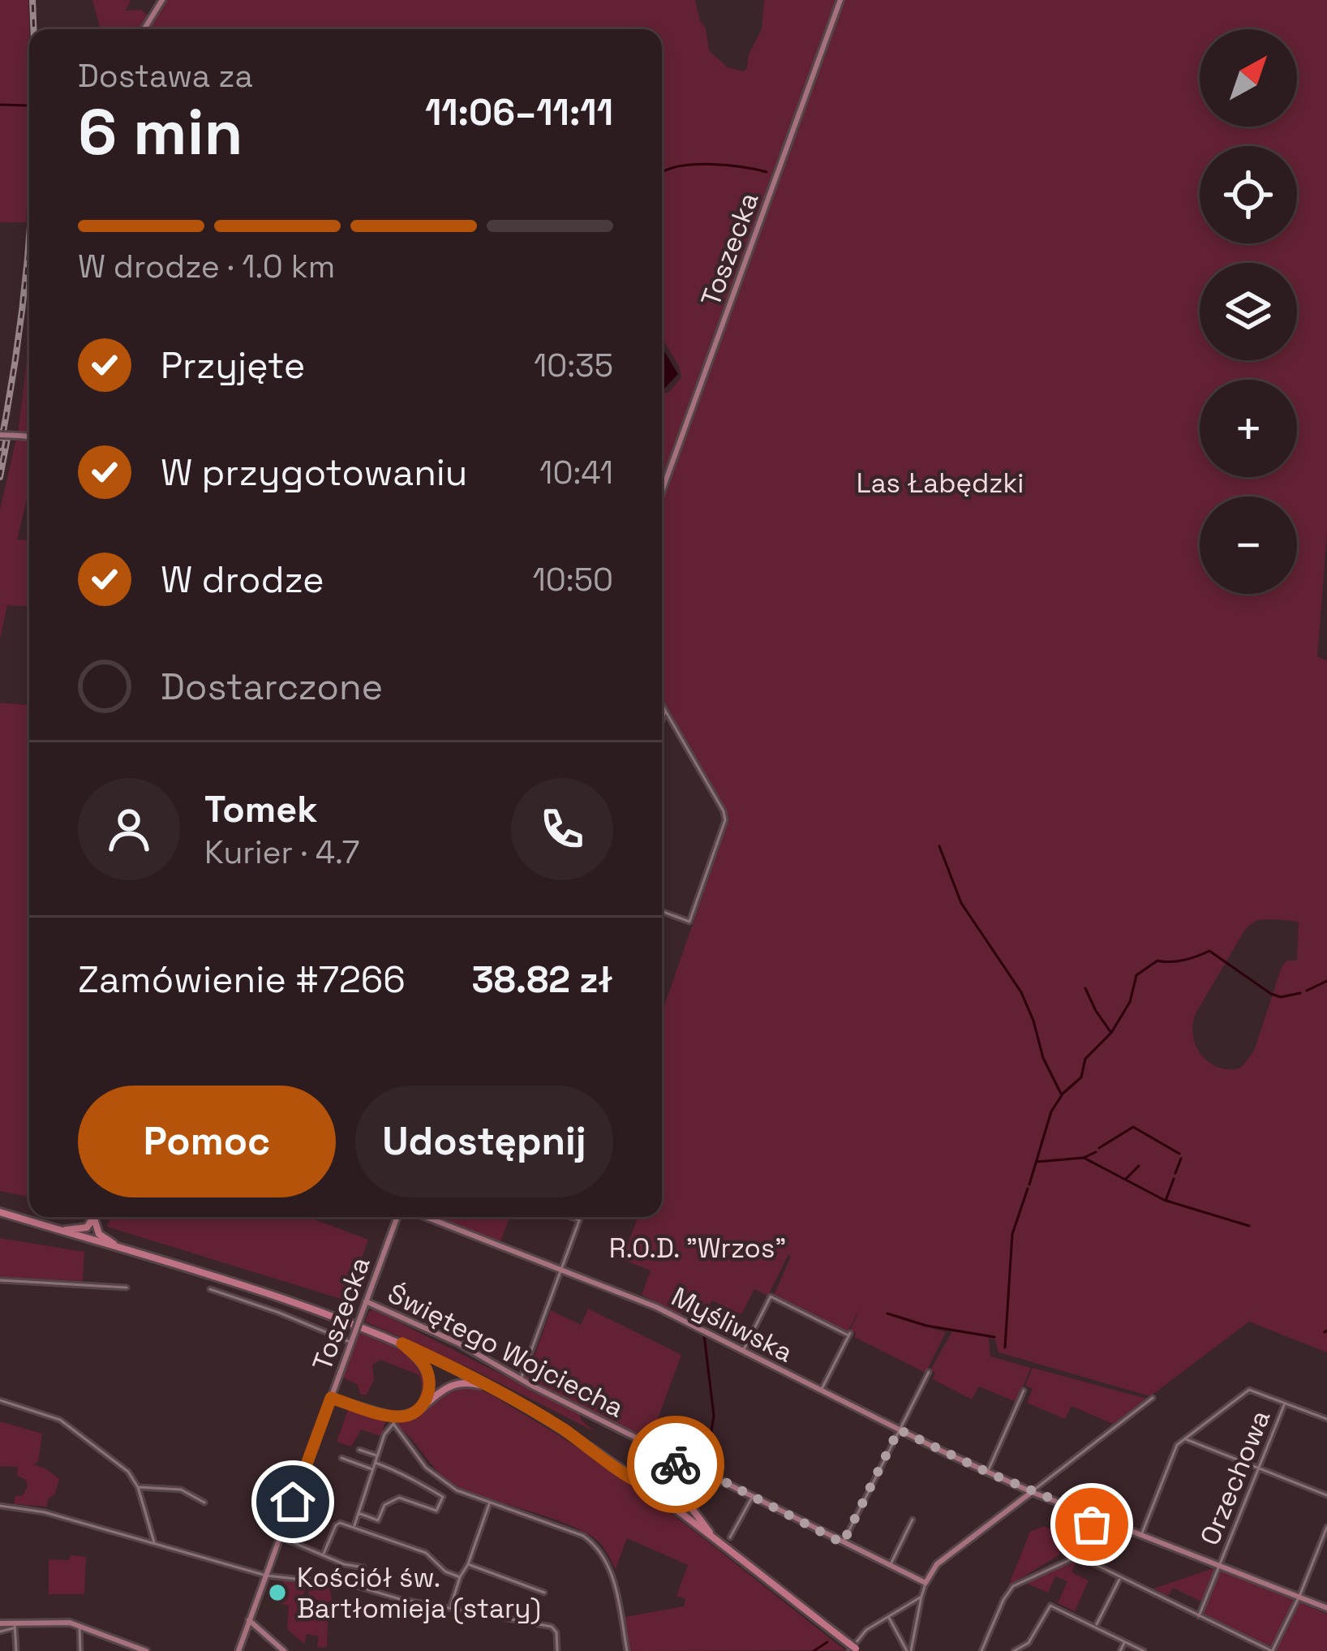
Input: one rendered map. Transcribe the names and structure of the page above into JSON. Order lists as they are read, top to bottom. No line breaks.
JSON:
{"streets":{"street":["Toszecka","Myśliwska","Świętego Wojciecha","Orzechowa"]},"crossings":[["Toszecka","Świętego Wojciecha"],["Myśliwska","Orzechowa"]],"parks":["Las Łabędzki","R.O.D. \"Wrzos\""],"places":["Kościół św. Bartłomieja (stary)"],"north":"top right","page":{"map_buttons":["+","−"],"heading":["6 min","Dostawa za","11:06–11:11"],"panel":["Tomek","Kurier · 4.7","Zamówienie #7266","38.82 zł"],"bar":"W drodze · 1.0 km","list":[["Przyjęte","10:35"],["W przygotowaniu","10:41"],["W drodze","10:50"],"Dostarczone"],"buttons":["Pomoc","Udostępnij"]}}
